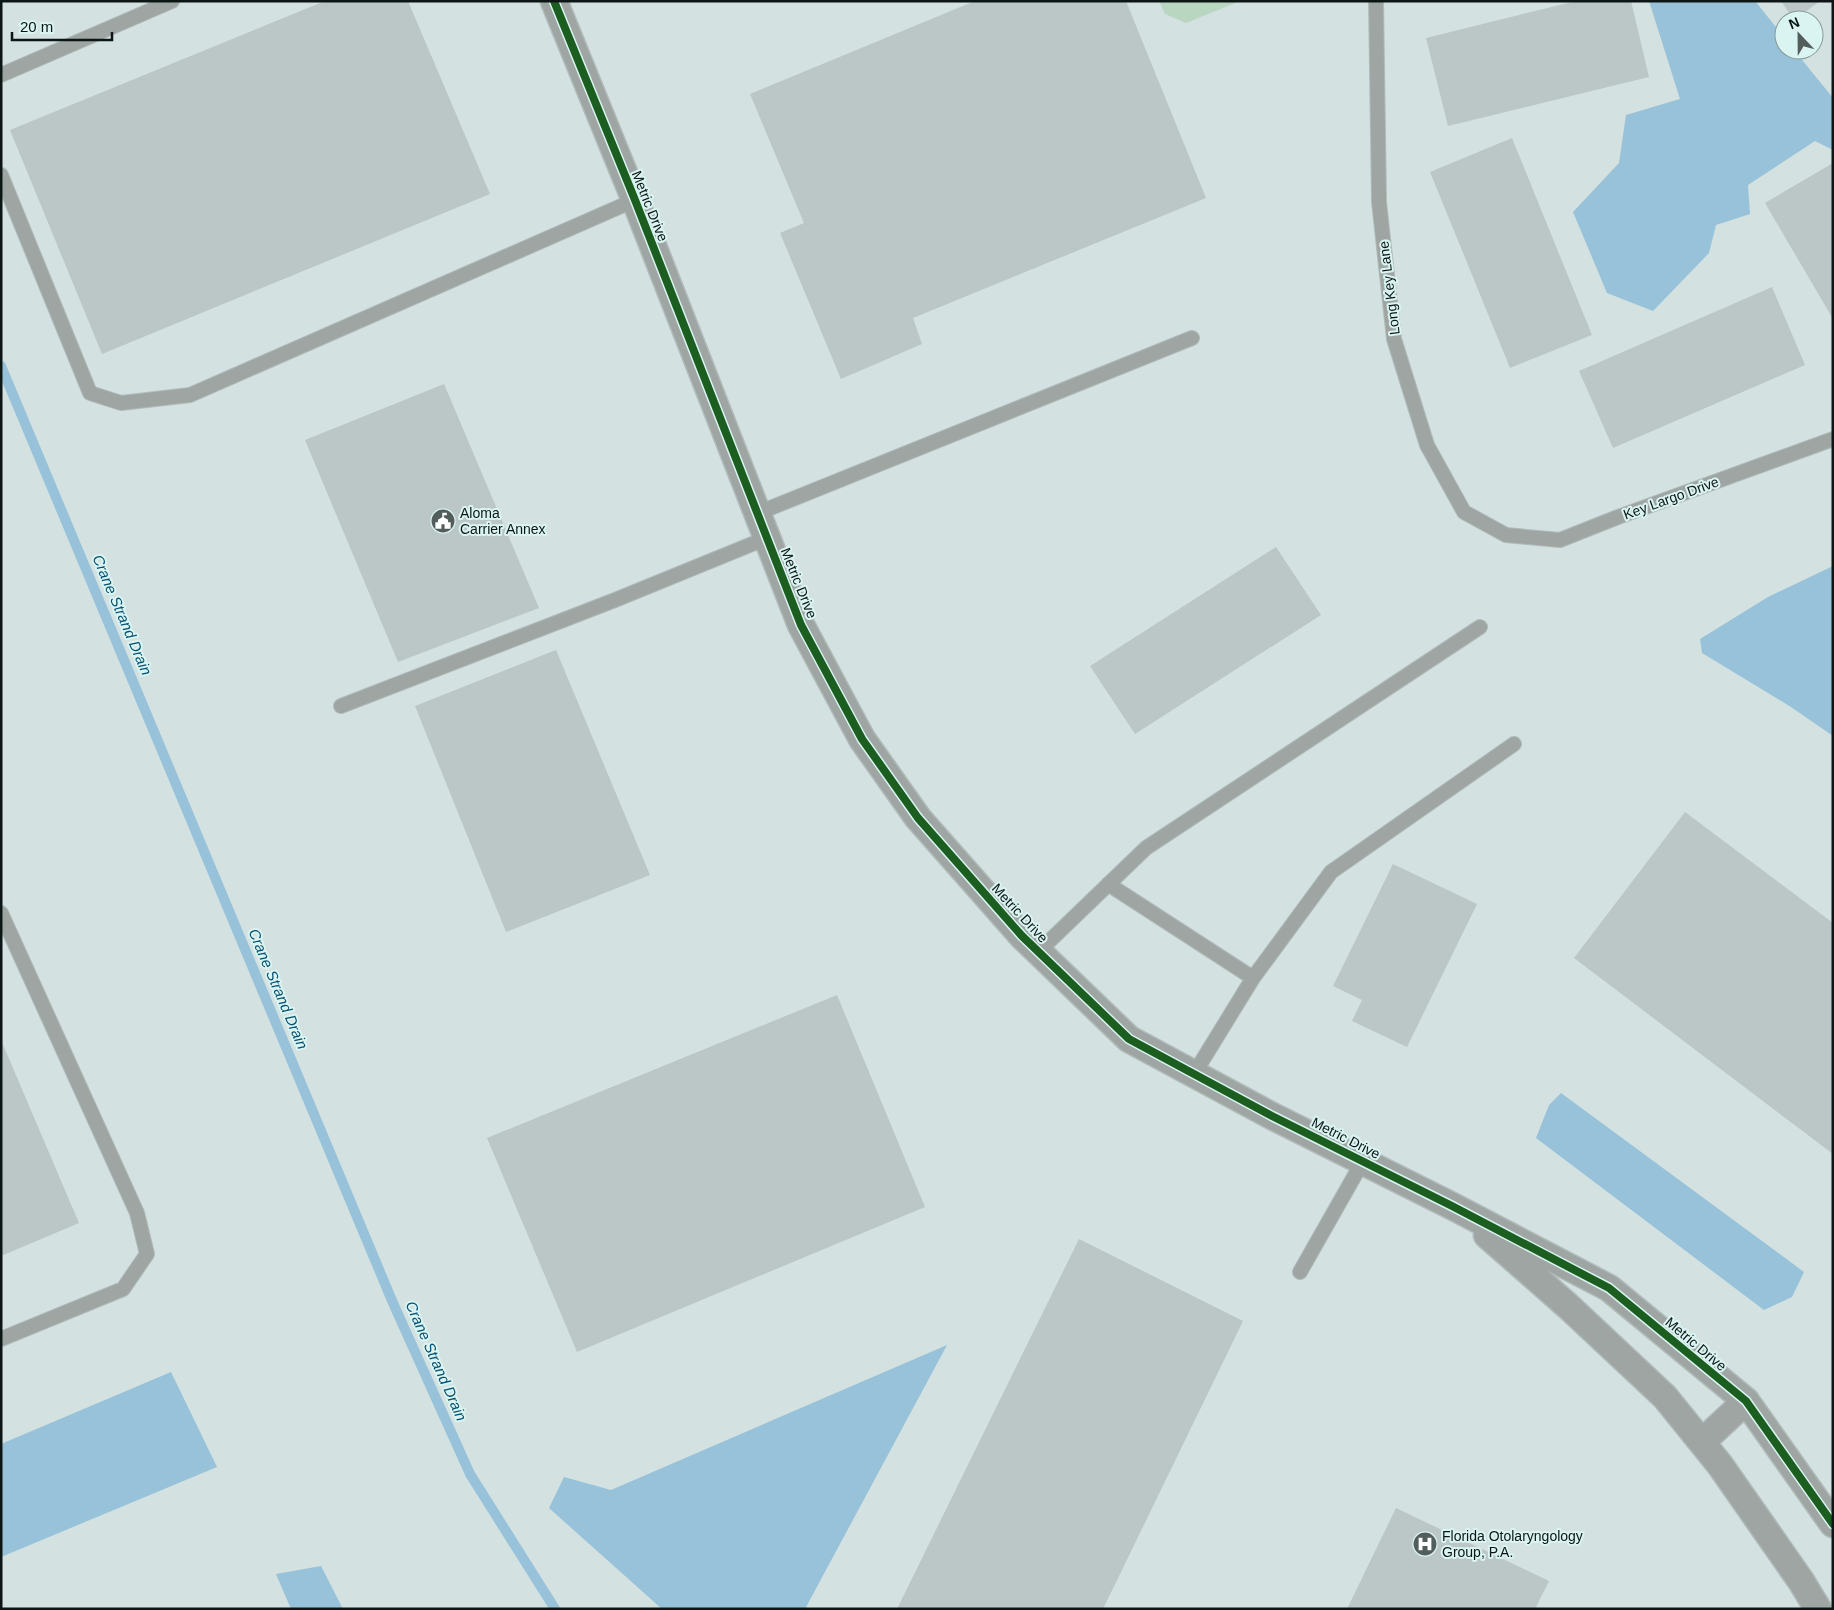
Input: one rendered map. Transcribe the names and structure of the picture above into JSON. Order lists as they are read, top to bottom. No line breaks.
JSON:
{"streets":{"street":["Metric Drive"],"lane":["Long Key Lane","Key Largo Drive"]},"crossings":[["Long Key Lane","Key Largo Drive"]],"water":["Crane Strand Drain"],"places":{"public building":["Aloma Carrier Annex"],"hospital":["Florida Otolaryngology Group, P.A."]},"scale_bar":"20 m","north":"top"}
